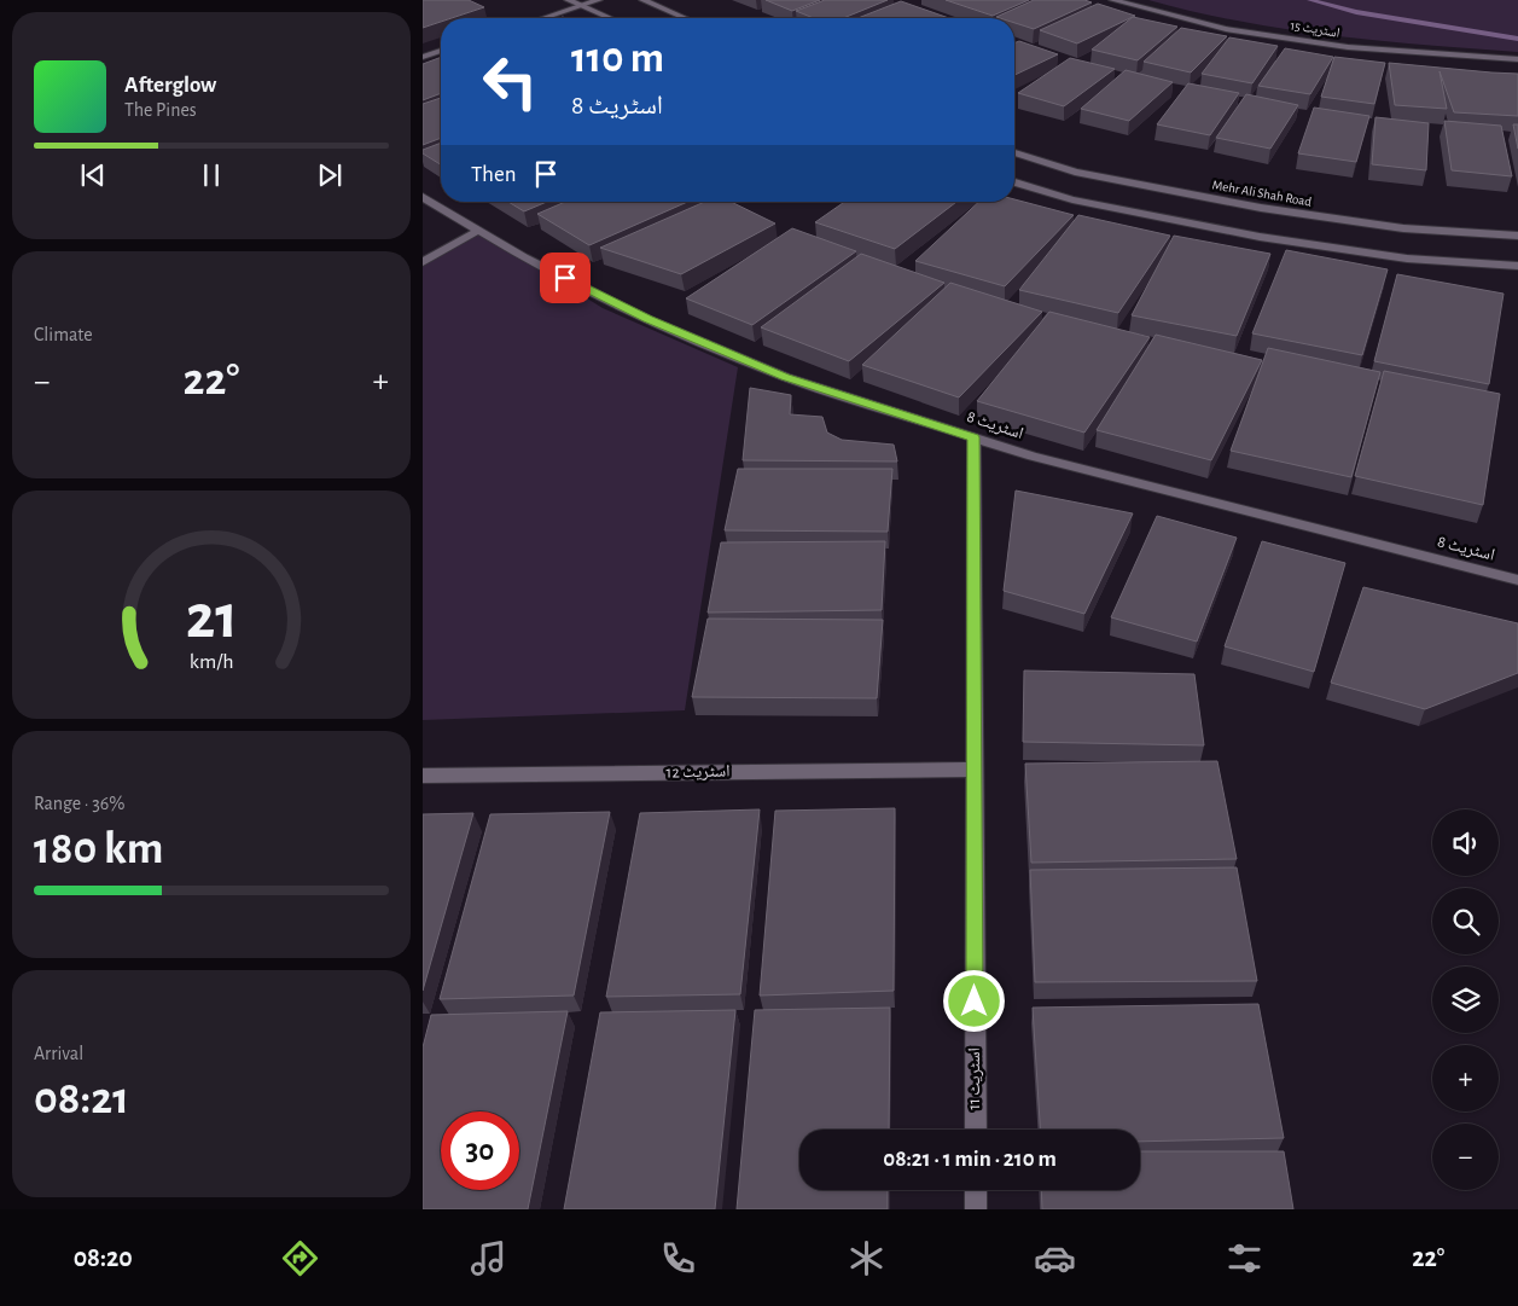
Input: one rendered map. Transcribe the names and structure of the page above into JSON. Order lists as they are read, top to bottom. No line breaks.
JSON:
{"streets":{"street":["اسٹریٹ 15","Mehr Ali Shah Road","اسٹریٹ 8","اسٹریٹ 12","اسٹریٹ 11"]},"crossings":[["اسٹریٹ 8","اسٹریٹ 11"],["اسٹریٹ 12","اسٹریٹ 11"]],"page":{"turn":["110 m","اسٹریٹ 8"],"song":["Afterglow","The Pines"],"then":"Then","tile":["Climate",["Range · 36%","180 km"],["Arrival","08:21"]],"heat":["−","22°","+"],"map_buttons":["+","−"],"limit":"30","trip":"08:21 · 1 min · 210 m","tabs":["08:20","22°"],"gauge":["21","km/h"]}}
